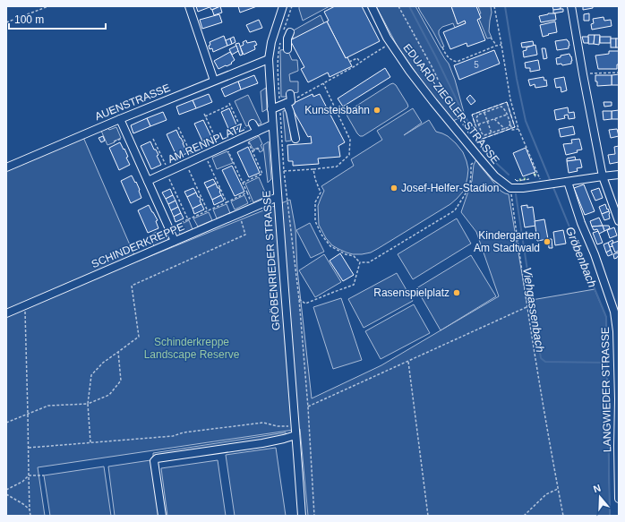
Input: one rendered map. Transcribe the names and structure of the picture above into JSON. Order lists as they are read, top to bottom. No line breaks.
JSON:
{"streets":{"street":["AUENSTRASSE","EDUARD-ZIEGLER-STRASSE","AM RENNPLATZ","SCHINDERKREPPE","GRÖBENRIEDER STRASSE","LANGWIEDER STRASSE"]},"crossings":[["AUENSTRASSE","GRÖBENRIEDER STRASSE"],["AM RENNPLATZ","GRÖBENRIEDER STRASSE"],["SCHINDERKREPPE","GRÖBENRIEDER STRASSE"]],"water":["Gröbenbach","Viehgassenbach"],"parks":["Schinderkreppe Landscape Reserve"],"places":["Kunsteisbahn","Josef-Helfer-Stadion","Kindergarten Am Stadtwald","Rasenspielplatz"],"house_numbers":["5"],"scale_bar":"100 m","north":"top"}
